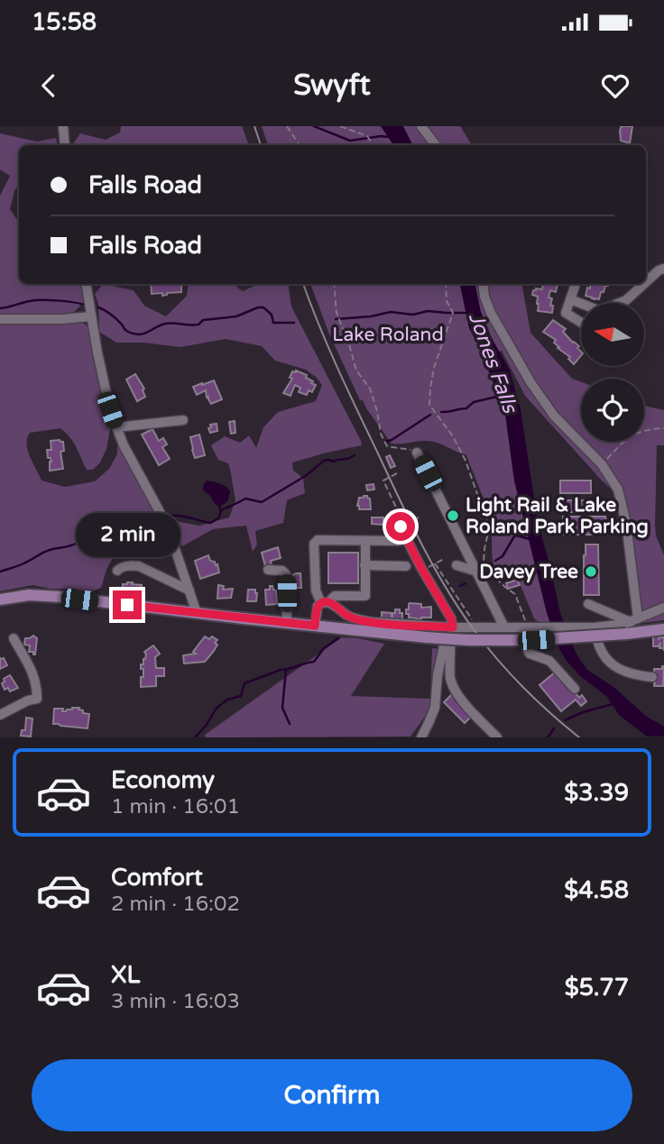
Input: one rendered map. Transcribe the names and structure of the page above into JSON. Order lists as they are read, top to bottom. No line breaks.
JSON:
{"water":["Jones Falls"],"parks":["Lake Roland"],"places":["Light Rail & Lake Roland Park Parking","Davey Tree"],"north":"left","page":{"status":"15:58","header":"Swyft","banner":["Falls Road","Falls Road"],"bubble":"2 min","list":[{"name":"Economy","note":"1 min · 16:01","value":"$3.39"},{"name":"Comfort","note":"2 min · 16:02","value":"$4.58"},{"name":"XL","note":"3 min · 16:03","value":"$5.77"}],"buttons":"Confirm"}}
